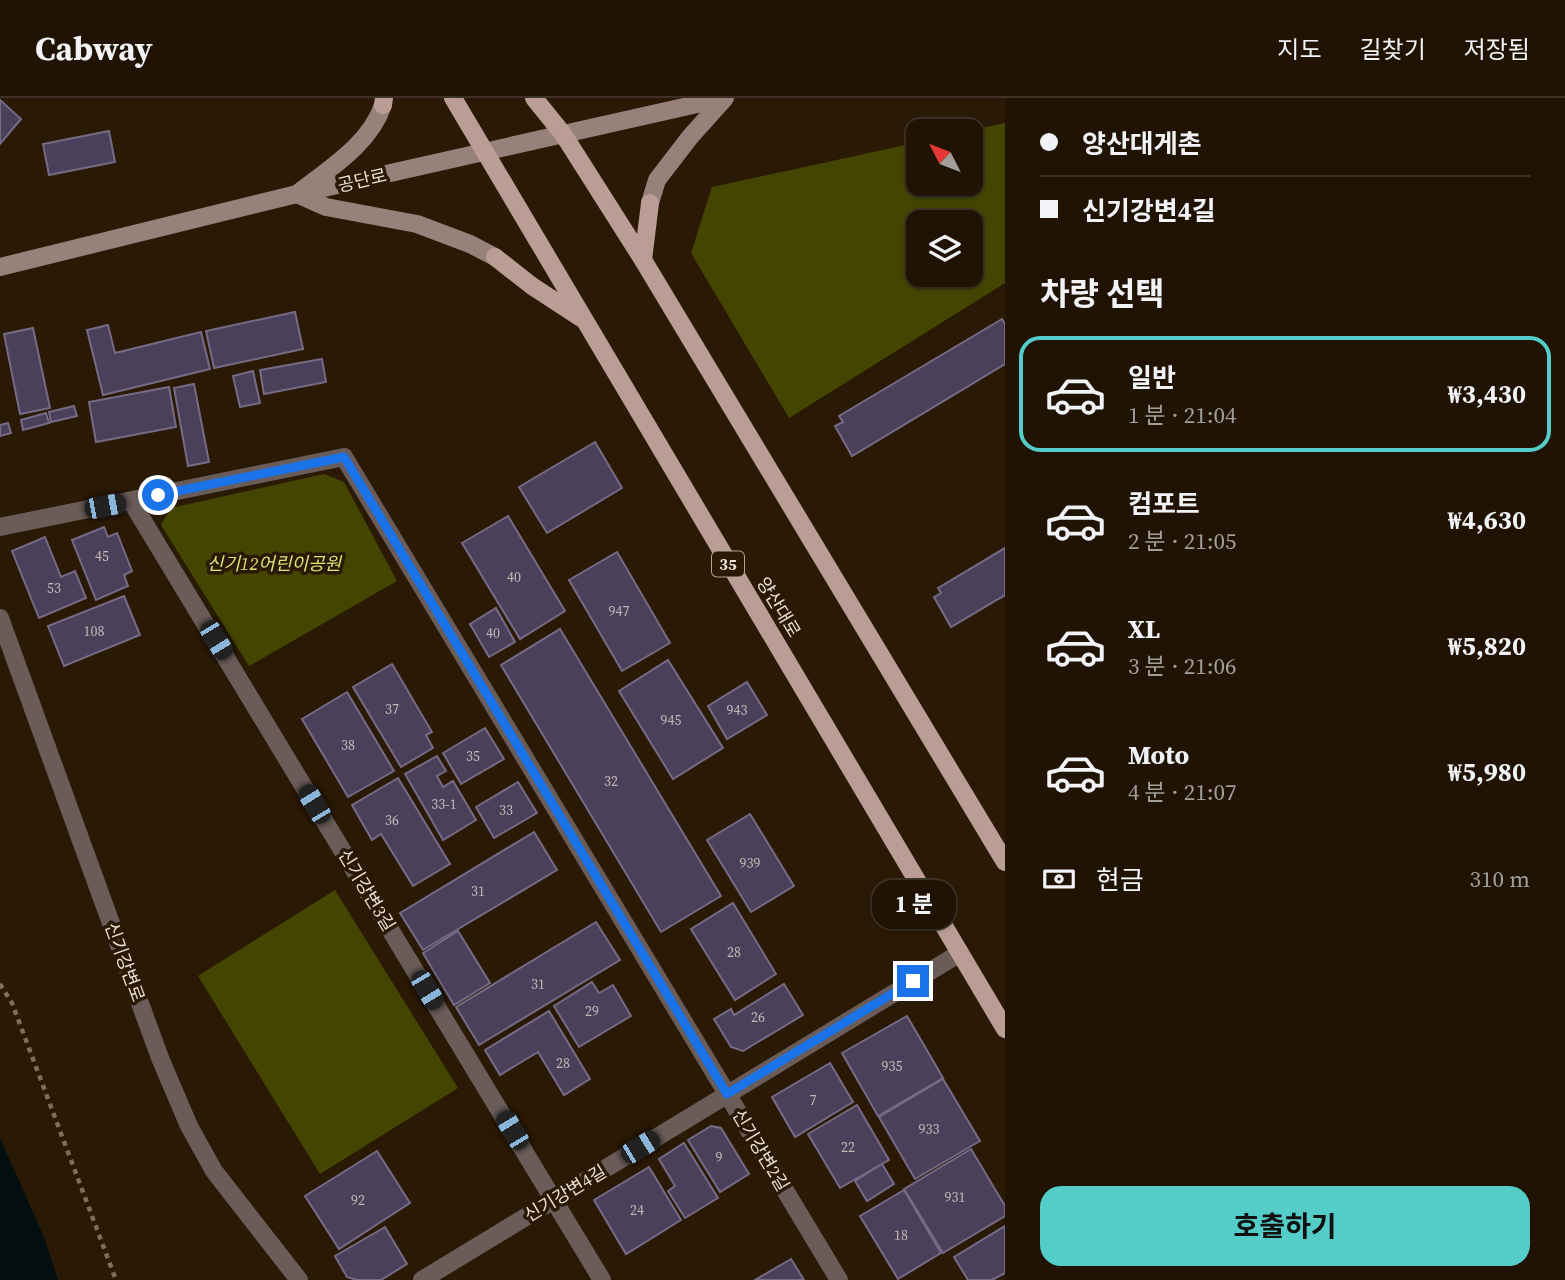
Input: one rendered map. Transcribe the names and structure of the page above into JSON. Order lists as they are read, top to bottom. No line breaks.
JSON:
{"streets":{"main road":["35","양산대로"],"street":["공단로","신기강변3길","신기강변로","신기강변2길","신기강변4길"]},"crossings":[["공단로","양산대로"],["양산대로","신기강변4길"],["신기강변3길","신기강변2길"],["신기강변3길","신기강변4길"],["신기강변2길","신기강변4길"]],"parks":["신기12어린이공원"],"house_numbers":["45","40","53","947","108","40","37","943","945","38","35","32","33-1","33","36","939","31","28","31","29","26","28","935","7","933","22","9","931","92","24","18"],"north":"top left","page":{"header":"Cabway","nav":["지도","길찾기","저장됨"],"banner":["양산대게촌","신기강변4길"],"heading":"차량 선택","list":[{"name":"일반","note":"1 분 · 21:04","value":"₩3,430"},{"name":"컴포트","note":"2 분 · 21:05","value":"₩4,630"},{"name":"XL","note":"3 분 · 21:06","value":"₩5,820"},{"name":"Moto","note":"4 분 · 21:07","value":"₩5,980"}],"pay":["현금","310 m"],"bubble":"1 분","buttons":"호출하기"}}
